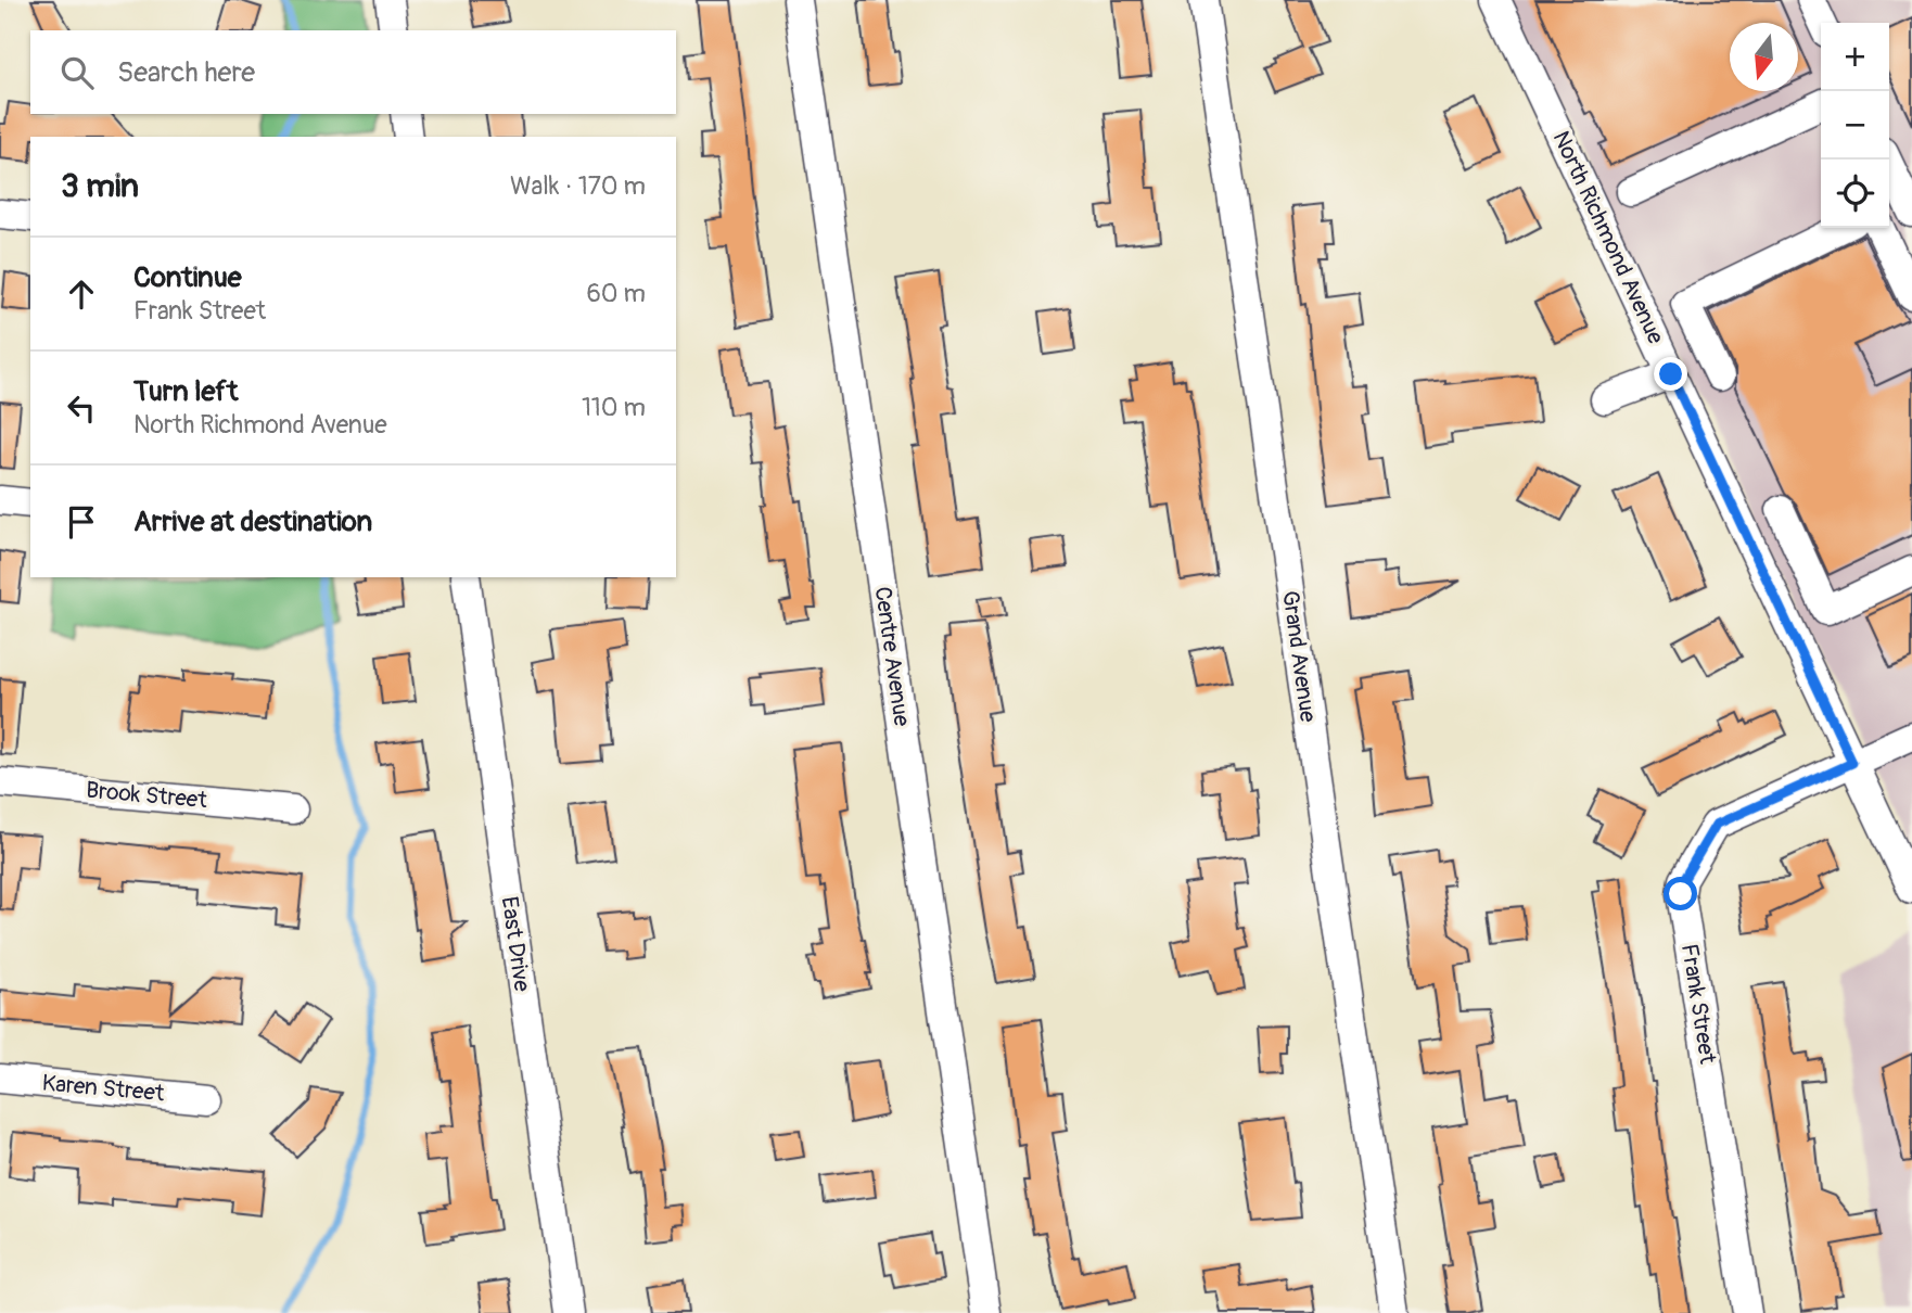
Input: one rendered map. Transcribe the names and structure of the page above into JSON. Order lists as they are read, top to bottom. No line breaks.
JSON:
{"streets":{"street":["North Richmond Avenue","Centre Avenue","Grand Avenue","Brook Street","East Drive","Frank Street","Karen Street"]},"crossings":[["North Richmond Avenue","Frank Street"]],"north":"bottom","page":{"map_buttons":["+","−"],"search":"Search here","heading":["3 min","Walk · 170 m"],"list":[["Continue","Frank Street","60 m"],["Turn left","North Richmond Avenue","110 m"],"Arrive at destination"]}}
